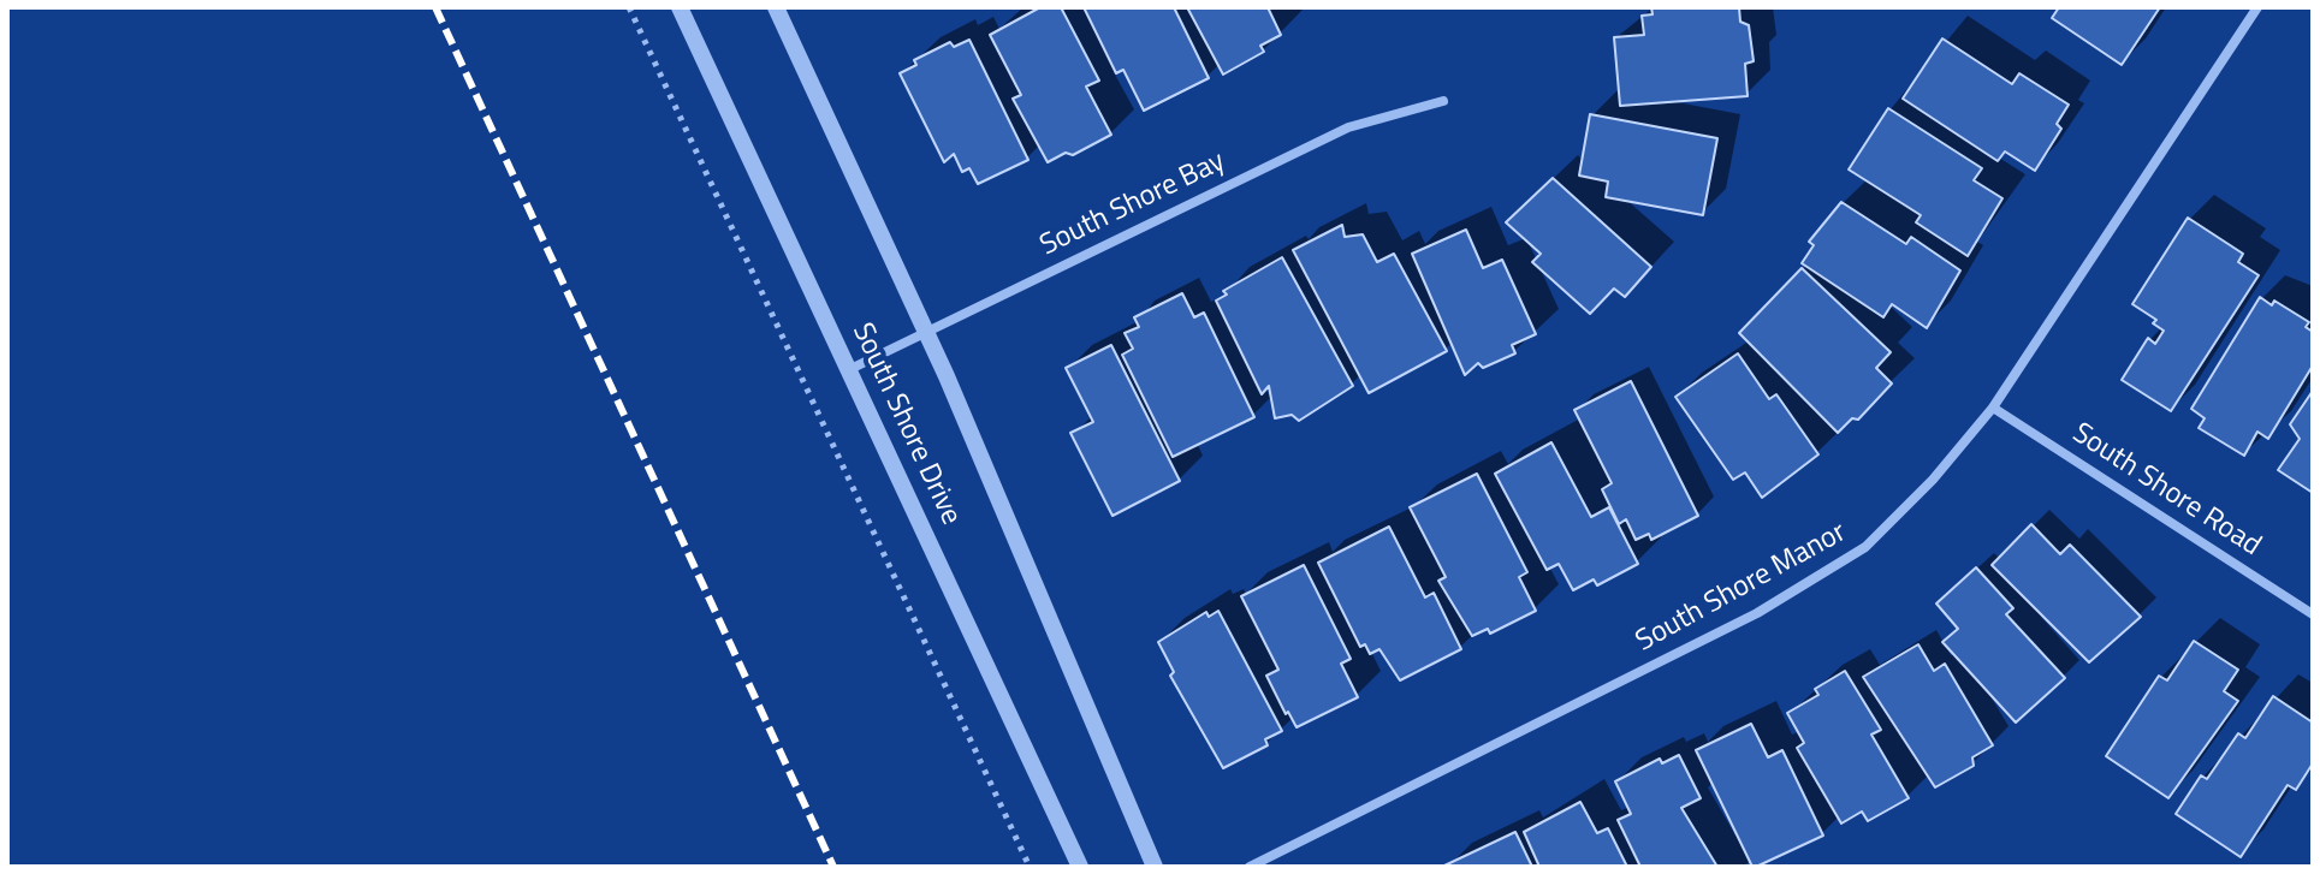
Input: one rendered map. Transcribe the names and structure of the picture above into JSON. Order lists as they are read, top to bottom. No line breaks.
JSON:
{"streets":{"street":["South Shore Bay","South Shore Drive","South Shore Road","South Shore Manor"]},"crossings":[["South Shore Bay","South Shore Drive"],["South Shore Road","South Shore Manor"]]}
